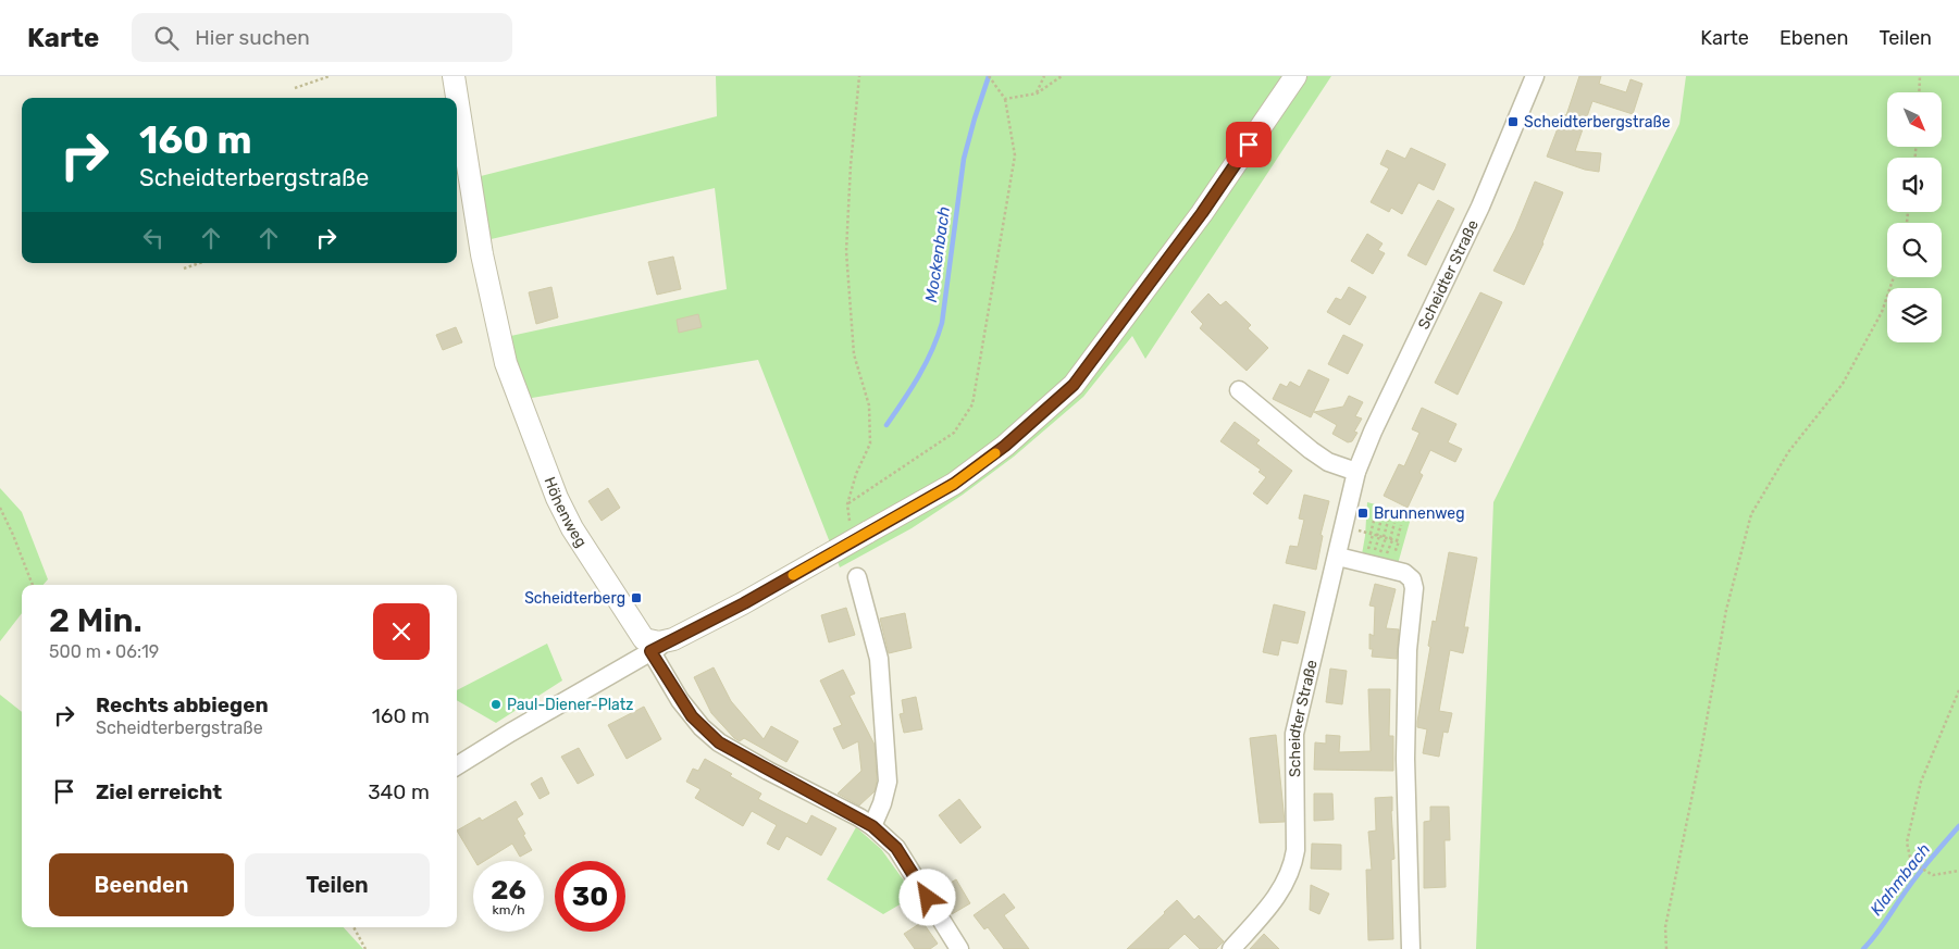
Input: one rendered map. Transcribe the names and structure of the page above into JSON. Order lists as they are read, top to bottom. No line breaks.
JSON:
{"streets":{"street":["Scheidter Straße","Höhenweg"]},"water":["Mockenbach","Klahmbach"],"places":{"transit":["Scheidterbergstraße","Brunnenweg","Scheidterberg"],"other":["Paul-Diener-Platz"]},"north":"bottom right","page":{"header":"Karte","search":"Hier suchen","nav":["Karte","Ebenen","Teilen"],"turn":["160 m","Scheidterbergstraße"],"heading":["2 Min.","500 m · 06:19"],"list":[{"name":"Rechts abbiegen","note":"Scheidterbergstraße","value":"160 m"},{"name":"Ziel erreicht","value":"340 m"}],"buttons":["Beenden","Teilen"],"speed":"26 km/h","limit":"30"}}
